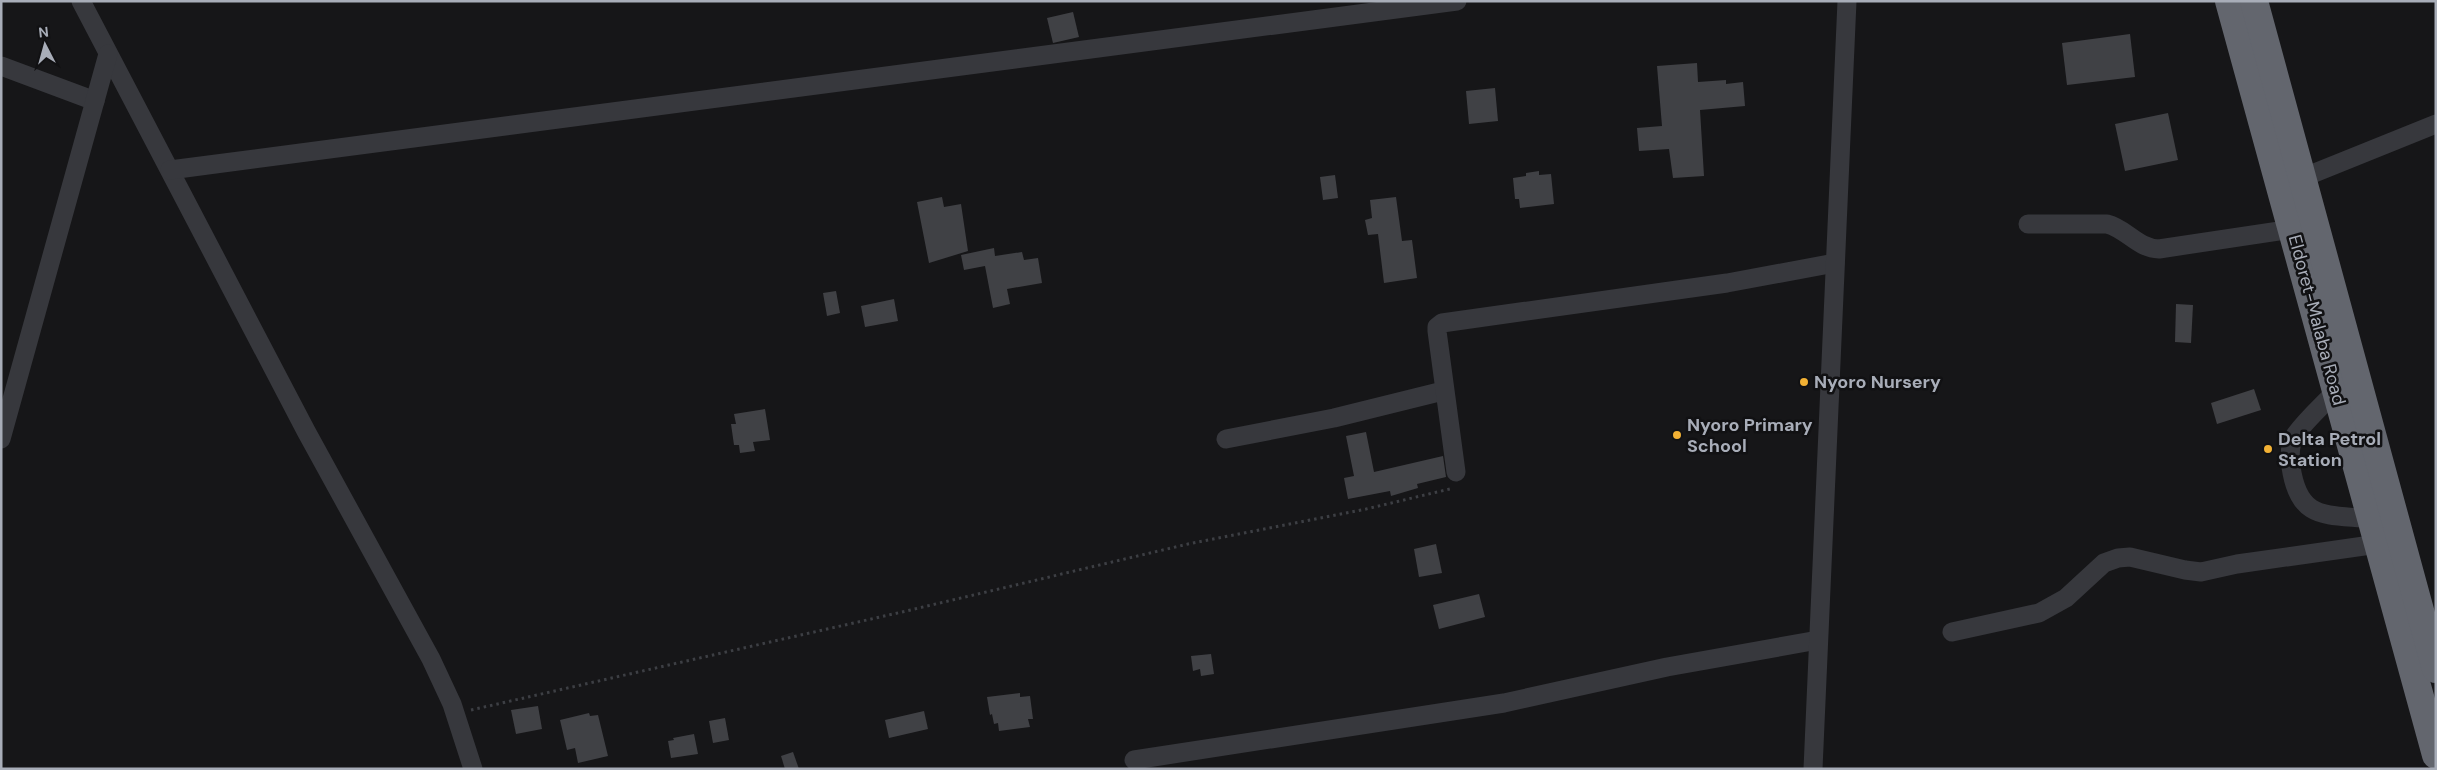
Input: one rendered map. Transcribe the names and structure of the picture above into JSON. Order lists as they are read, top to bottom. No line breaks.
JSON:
{"streets":{"highway":["Eldoret-Malaba Road"]},"places":["Nyoro Nursery","Nyoro Primary School","Delta Petrol Station"],"north":"top"}
